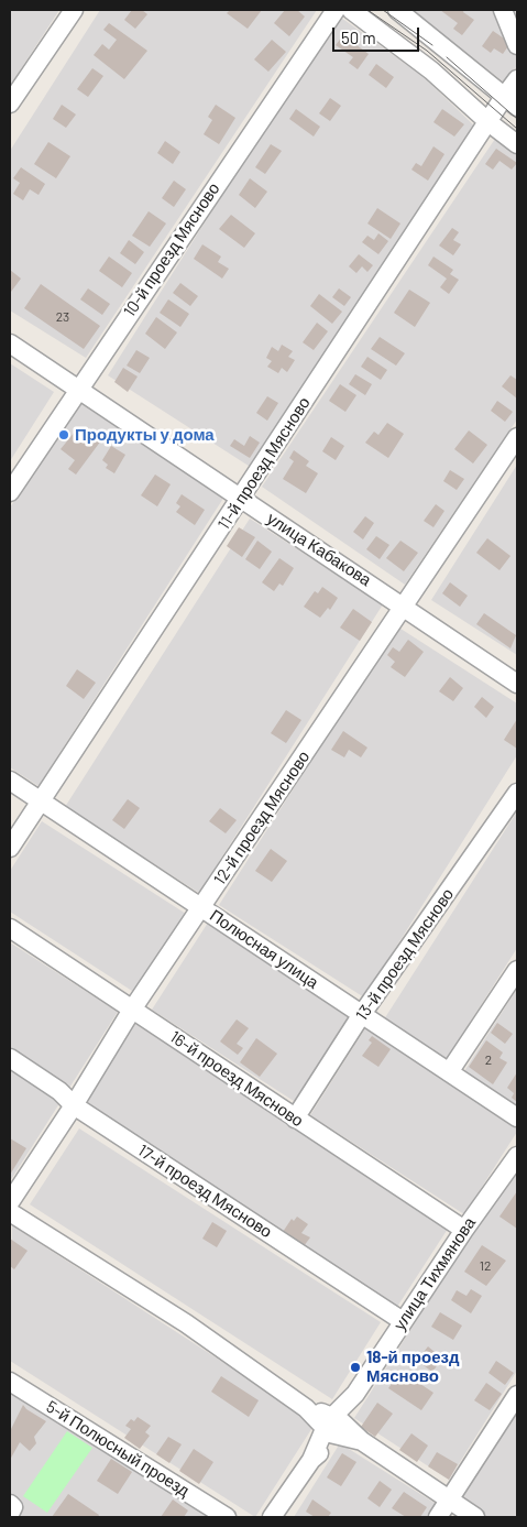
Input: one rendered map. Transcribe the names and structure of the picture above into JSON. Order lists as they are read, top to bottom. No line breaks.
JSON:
{"streets":{"street":["10-й проезд Мясново","11-й проезд Мясново","улица Кабакова","12-й проезд Мясново","Полюсная улица","13-й проезд Мясново","16-й проезд Мясново","17-й проезд Мясново","улица Тихмянова","5-й Полюсный проезд"]},"crossings":[["10-й проезд Мясново","улица Кабакова"],["11-й проезд Мясново","улица Кабакова"],["11-й проезд Мясново","Полюсная улица"],["улица Кабакова","12-й проезд Мясново"],["12-й проезд Мясново","Полюсная улица"],["12-й проезд Мясново","16-й проезд Мясново"],["12-й проезд Мясново","17-й проезд Мясново"],["Полюсная улица","13-й проезд Мясново"],["13-й проезд Мясново","16-й проезд Мясново"],["16-й проезд Мясново","улица Тихмянова"],["17-й проезд Мясново","улица Тихмянова"]],"places":["Продукты у дома","18-й проезд Мясново"],"house_numbers":["23","2","12"],"scale_bar":"50 m"}
